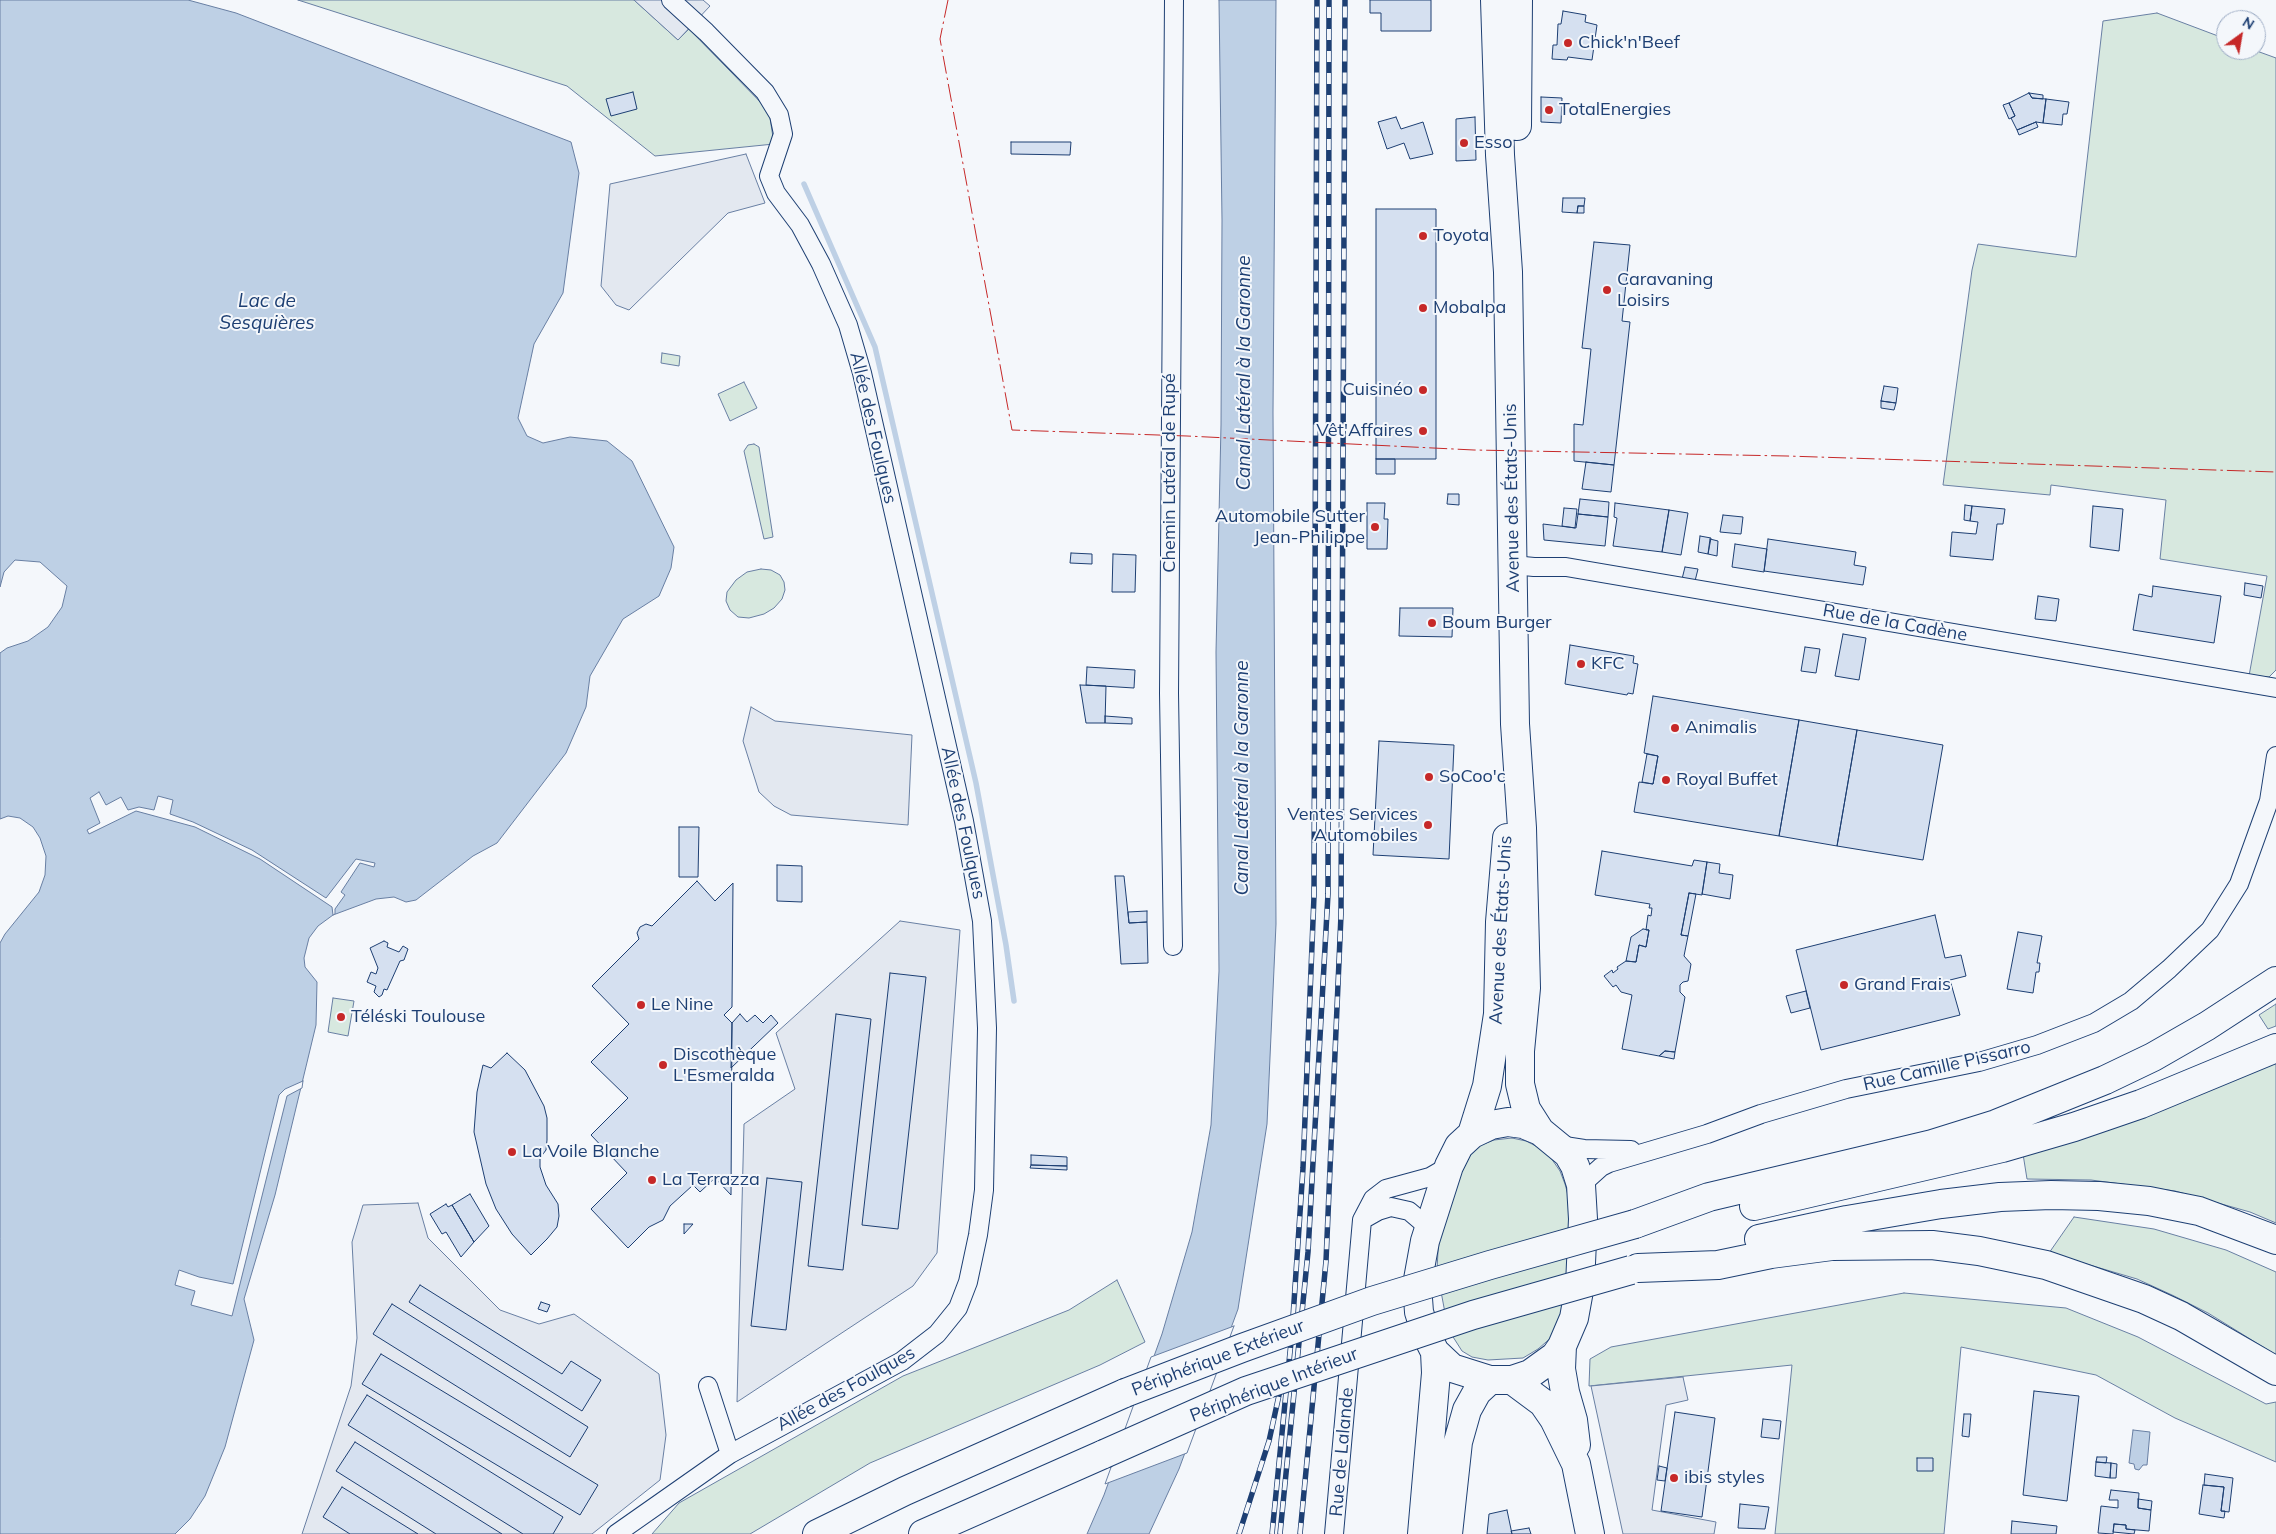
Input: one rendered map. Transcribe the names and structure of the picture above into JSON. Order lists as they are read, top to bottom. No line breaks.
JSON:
{"streets":{"main road":["Avenue des États-Unis","Périphérique Extérieur","Périphérique Intérieur"],"street":["Allée des Foulques","Chemin Latéral de Rupé","Rue de la Cadène","Rue Camille Pissarro","Rue de Lalande"]},"crossings":[["Avenue des États-Unis","Rue de la Cadène"],["Avenue des États-Unis","Rue Camille Pissarro"]],"water":["Lac de Sesquières","Canal Latéral à la Garonne"],"places":["Chick'n'Beef","TotalEnergies","Esso","Toyota","Caravaning Loisirs","Mobalpa","Cuisinéo","Vêt'Affaires","Automobile Sutter Jean-Philippe","Boum Burger","KFC","Animalis","SoCoo'c","Royal Buffet","Ventes Services Automobiles","Grand Frais","Le Nine","Téléski Toulouse","Discothèque L'Esmeralda","La Voile Blanche","La Terrazza","ibis styles"],"north":"top right"}
